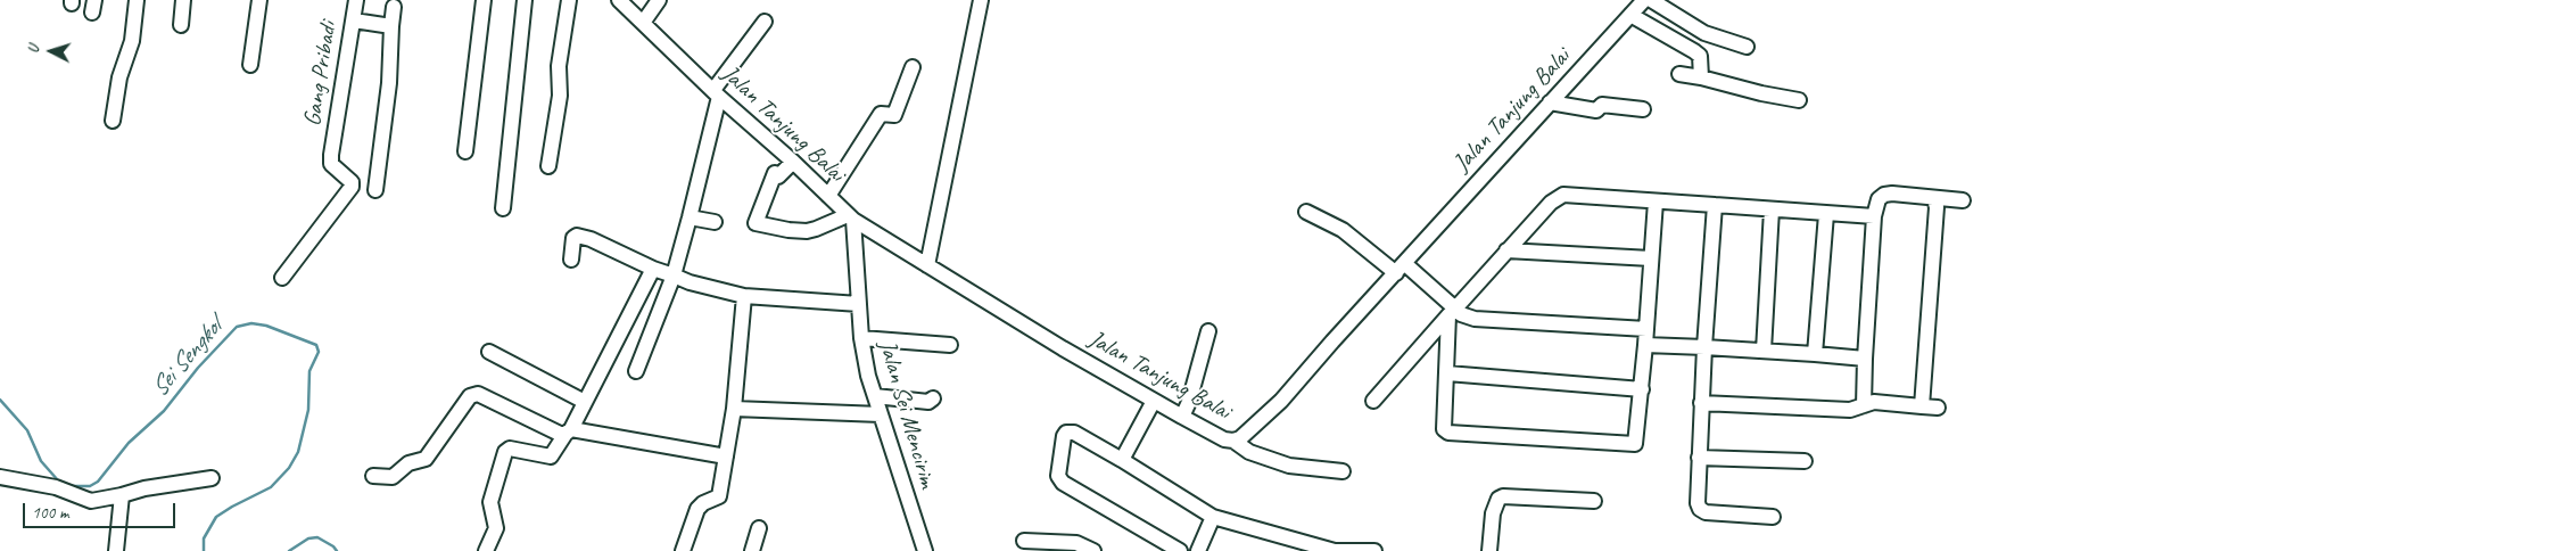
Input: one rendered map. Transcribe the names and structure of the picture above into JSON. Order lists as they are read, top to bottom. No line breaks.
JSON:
{"streets":{"street":["Gang Pribadi","Jalan Tanjung Balai","Jalan Sei Mencirim"]},"crossings":[["Jalan Tanjung Balai","Jalan Sei Mencirim"]],"water":["Sei Sengkol"],"scale_bar":"100 m","north":"left"}
